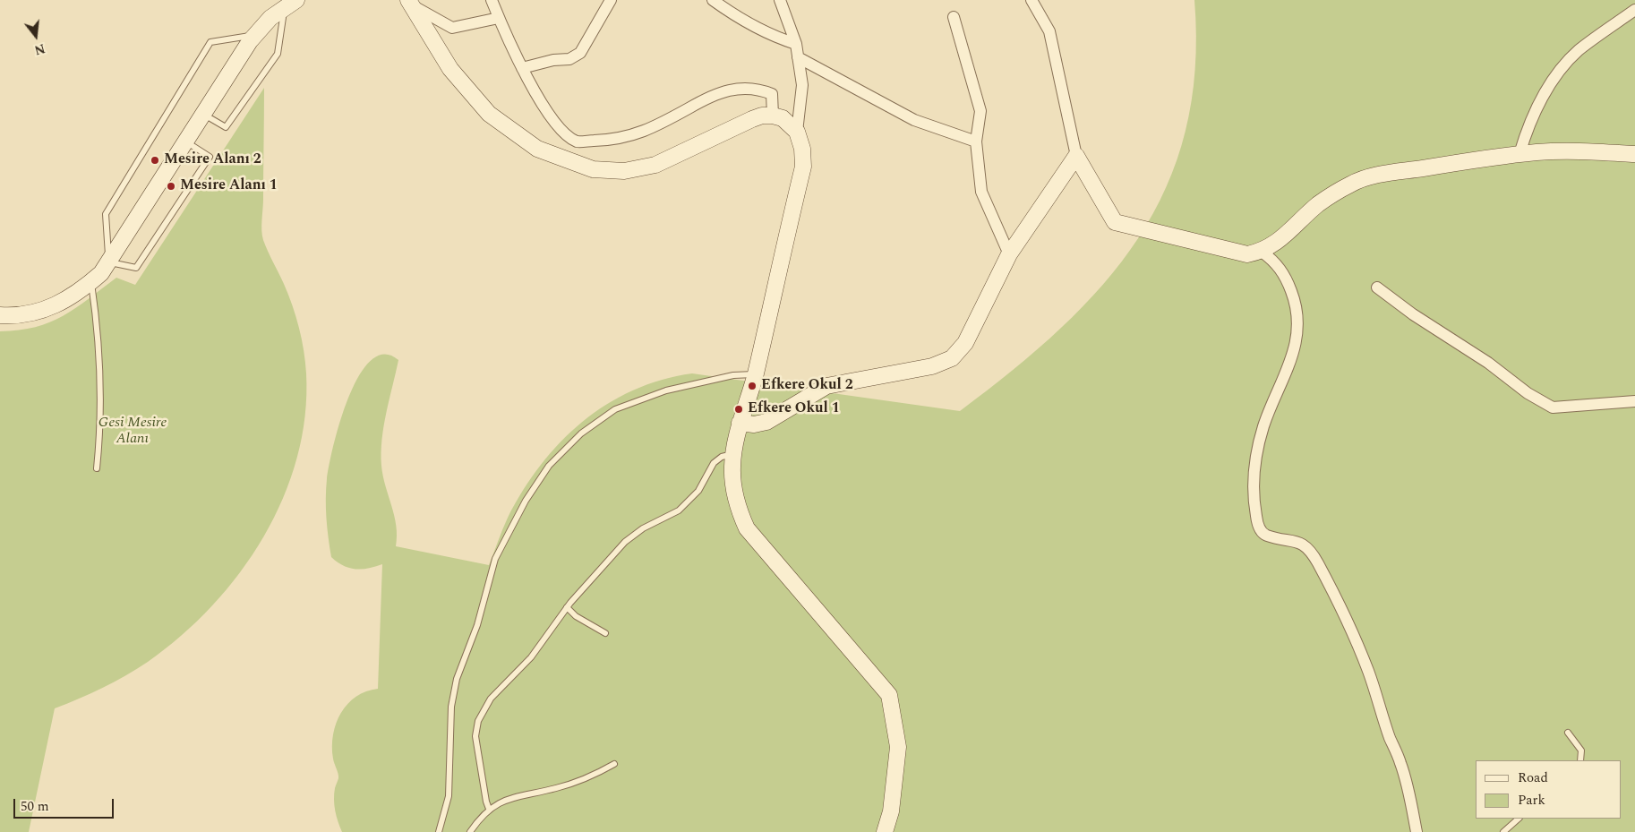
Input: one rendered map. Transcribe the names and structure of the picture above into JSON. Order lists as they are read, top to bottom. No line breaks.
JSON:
{"parks":["Gesi Mesire Alanı"],"places":["Mesire Alanı 2","Mesire Alanı 1","Efkere Okul 2","Efkere Okul 1"],"legend":["Road","Park"],"scale_bar":"50 m","north":"bottom"}
